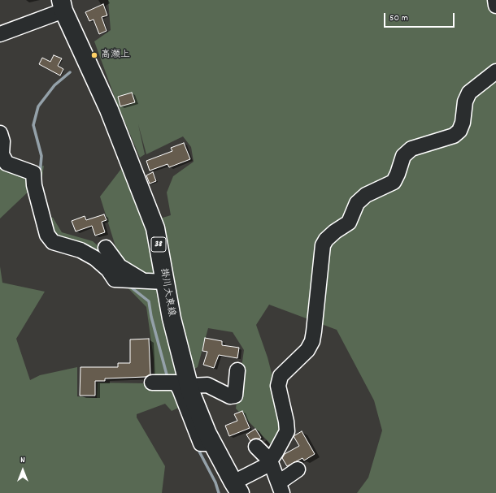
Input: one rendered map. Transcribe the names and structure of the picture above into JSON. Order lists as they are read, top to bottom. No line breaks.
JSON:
{"streets":{"main road":["38","掛川大東線"]},"places":["高瀬上"],"scale_bar":"50 m","north":"top"}
